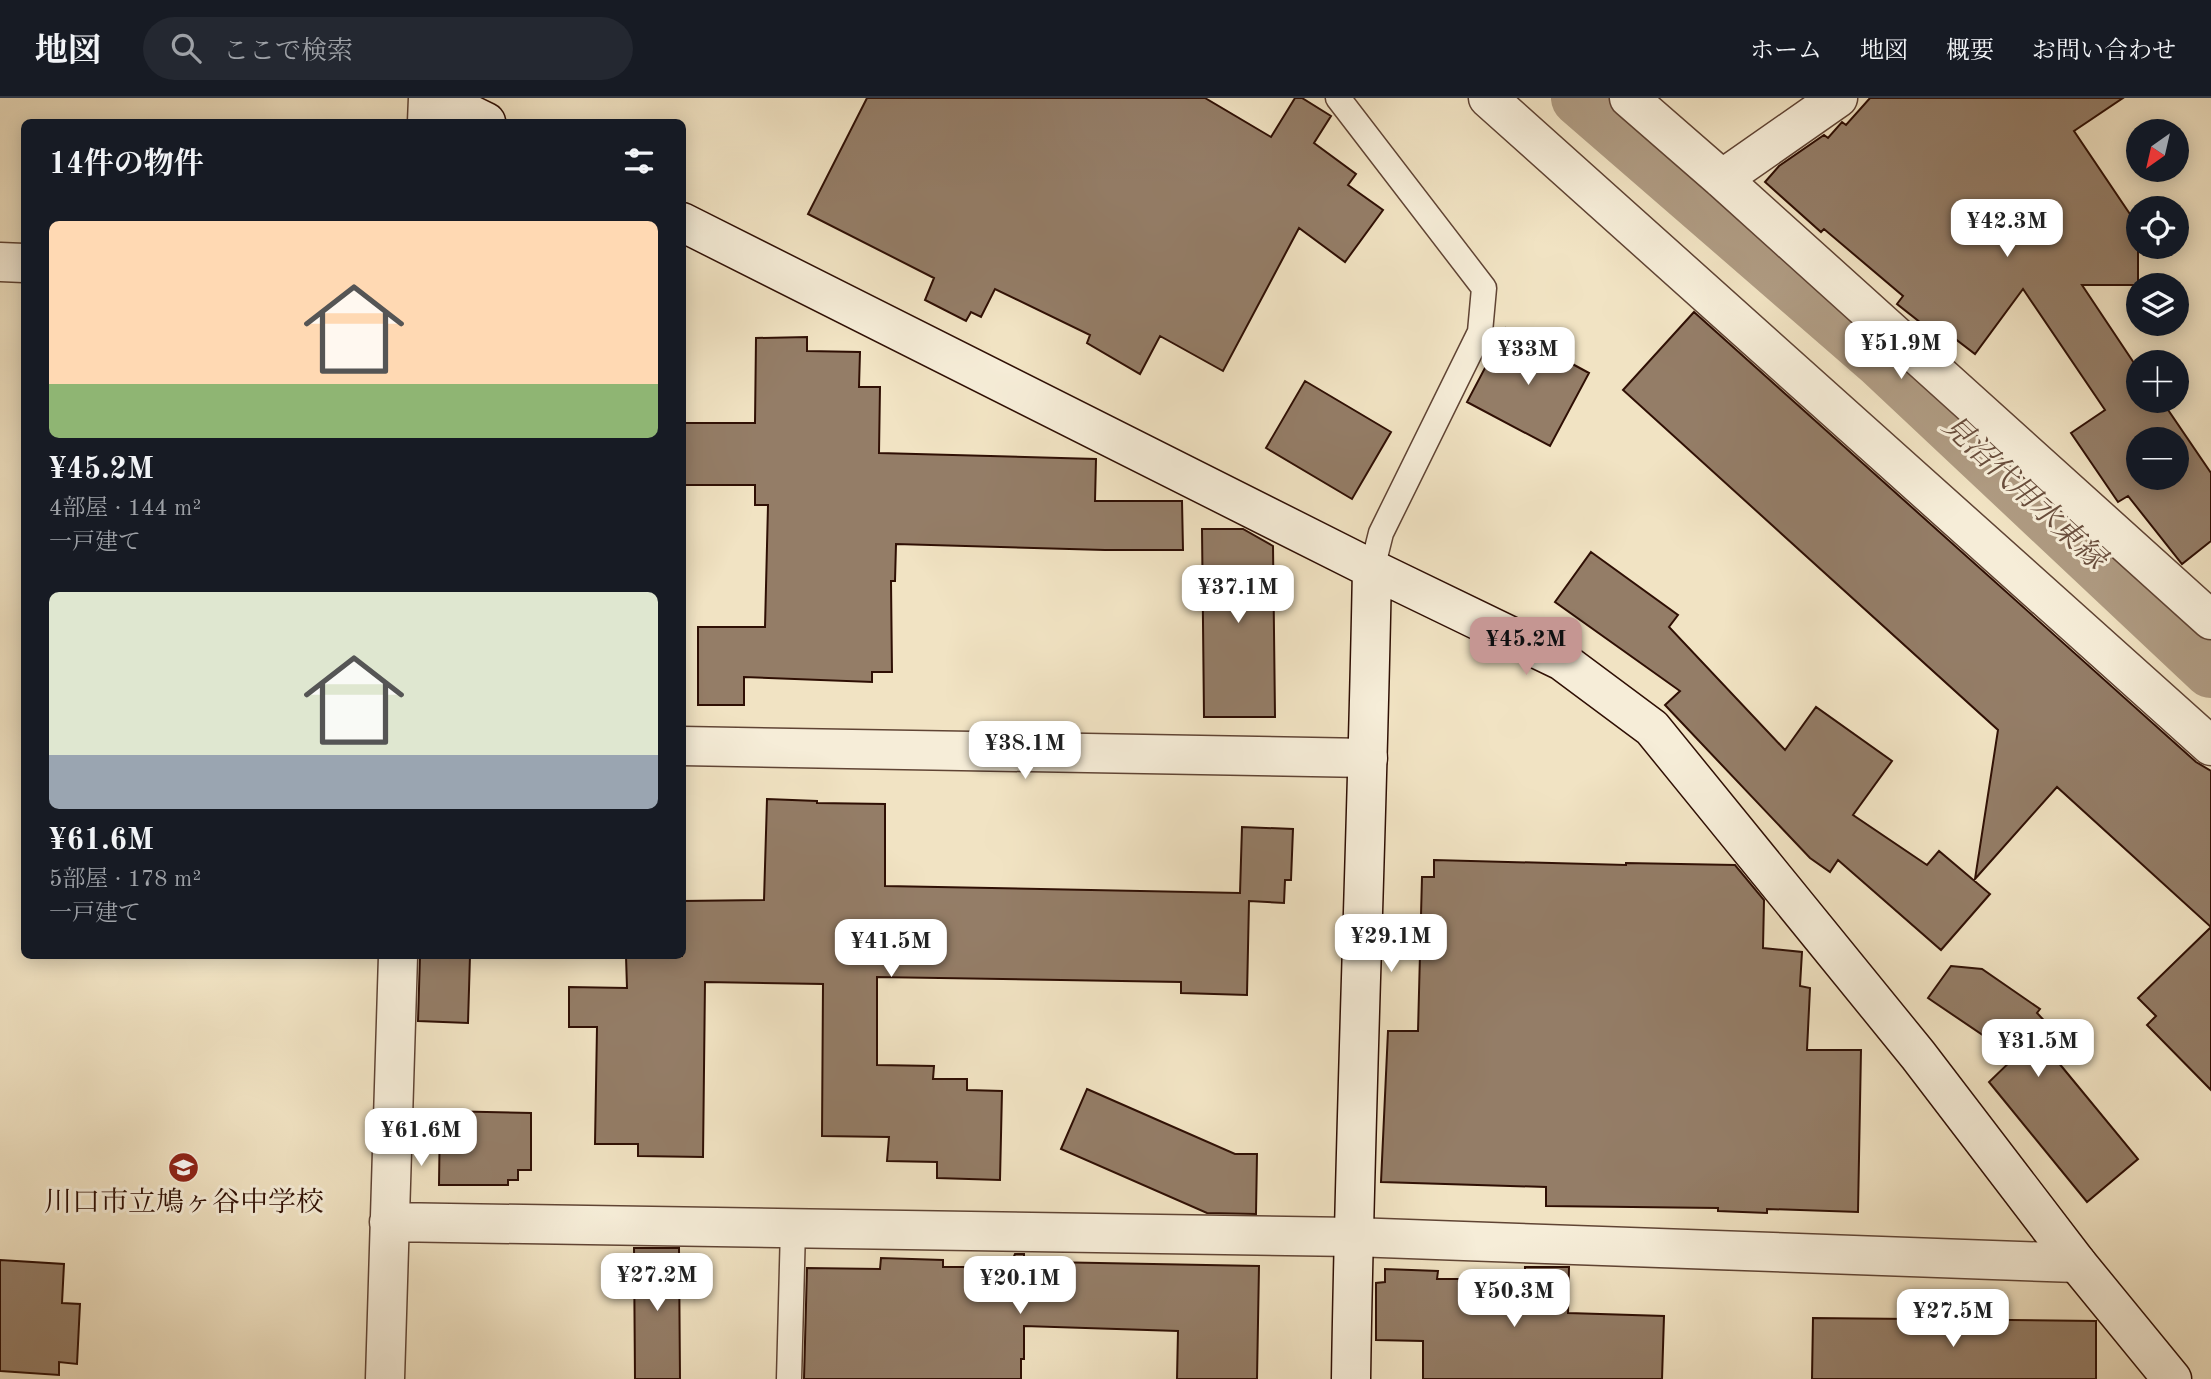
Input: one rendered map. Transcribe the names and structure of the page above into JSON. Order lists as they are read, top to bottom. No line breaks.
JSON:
{"water":["見沼代用水東縁"],"places":{"school or university":["川口市立鳩ヶ谷中学校"]},"north":"bottom left","page":{"header":"地図","search":"ここで検索","nav":["ホーム","地図","概要","お問い合わせ"],"map_buttons":["+","−"],"heading":"14件の物件","price":["¥42.3M","¥51.9M","¥33M","¥37.1M","¥45.2M","¥38.1M","¥29.1M","¥41.5M","¥31.5M","¥61.6M","¥27.2M","¥20.1M","¥50.3M","¥27.5M"],"list":[{"name":"¥45.2M","note":"4部屋 · 144 m² · 一戸建て"},{"name":"¥61.6M","note":"5部屋 · 178 m² · 一戸建て"}]}}
